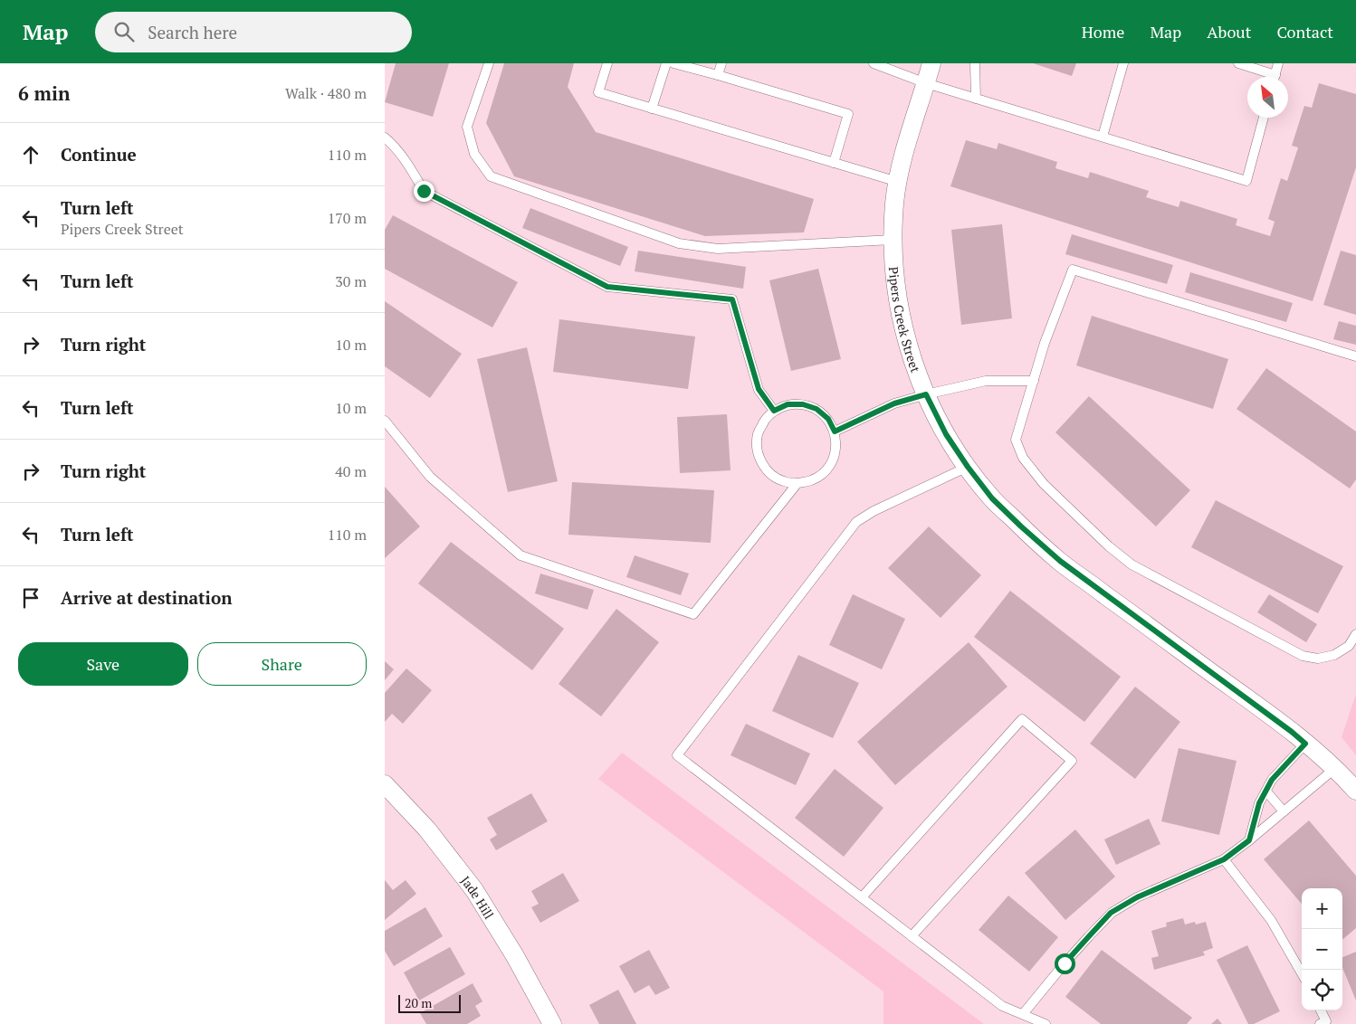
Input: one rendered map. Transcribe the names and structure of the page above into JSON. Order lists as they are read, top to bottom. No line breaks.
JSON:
{"streets":{"street":["Pipers Creek Street","Jade Hill"]},"scale_bar":"20 m","north":"top left","page":{"header":"Map","search":"Search here","nav":["Home","Map","About","Contact"],"heading":["6 min","Walk · 480 m"],"list":[["Continue","110 m"],["Turn left","Pipers Creek Street","170 m"],["Turn left","30 m"],["Turn right","10 m"],["Turn left","10 m"],["Turn right","40 m"],["Turn left","110 m"],"Arrive at destination"],"buttons":["Save","Share"],"map_buttons":["+","−"],"scale":"20 m"}}
